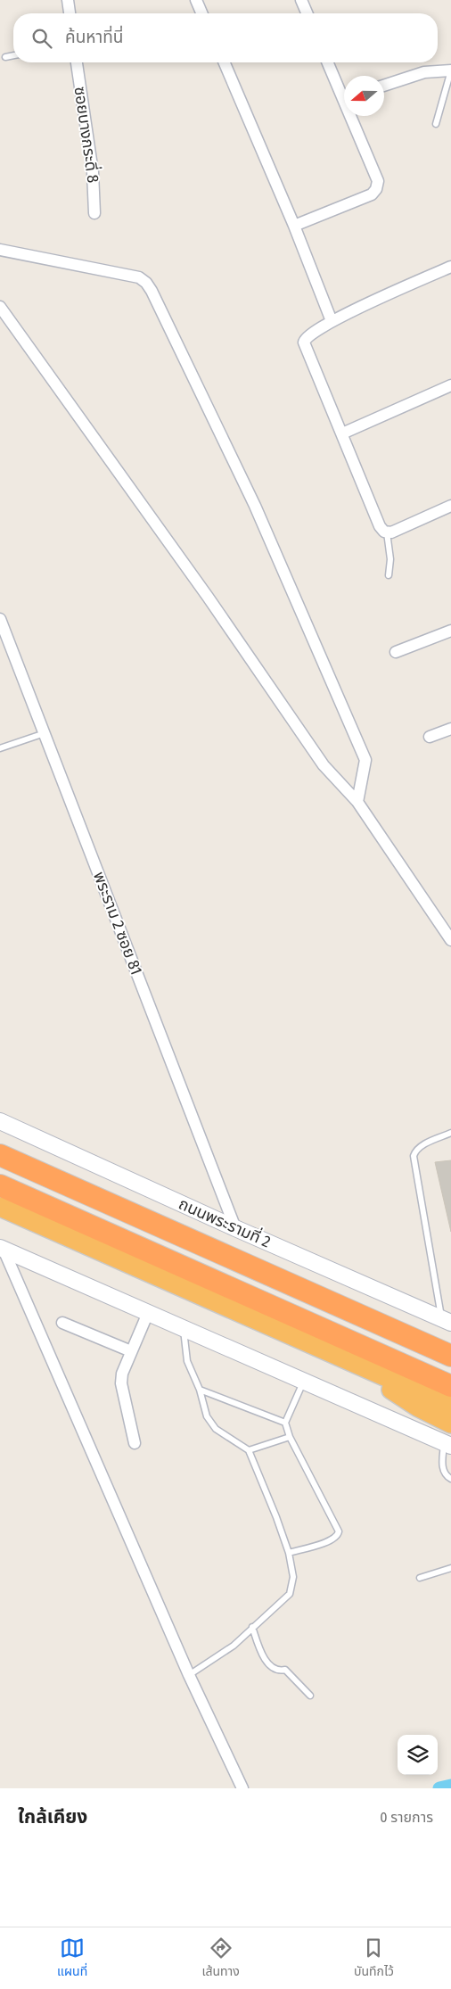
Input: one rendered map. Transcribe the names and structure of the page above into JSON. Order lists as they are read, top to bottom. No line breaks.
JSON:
{"streets":{"main road":["ถนนพระรามที่ 2"],"street":["ซอยบางกระดี่ 8","พระราม 2 ซอย 81"]},"crossings":[["พระราม 2 ซอย 81","ถนนพระรามที่ 2"]],"north":"left","page":{"search":"ค้นหาที่นี่","heading":["ใกล้เคียง","0 รายการ"],"nav":["แผนที่","เส้นทาง","บันทึกไว้"]}}
